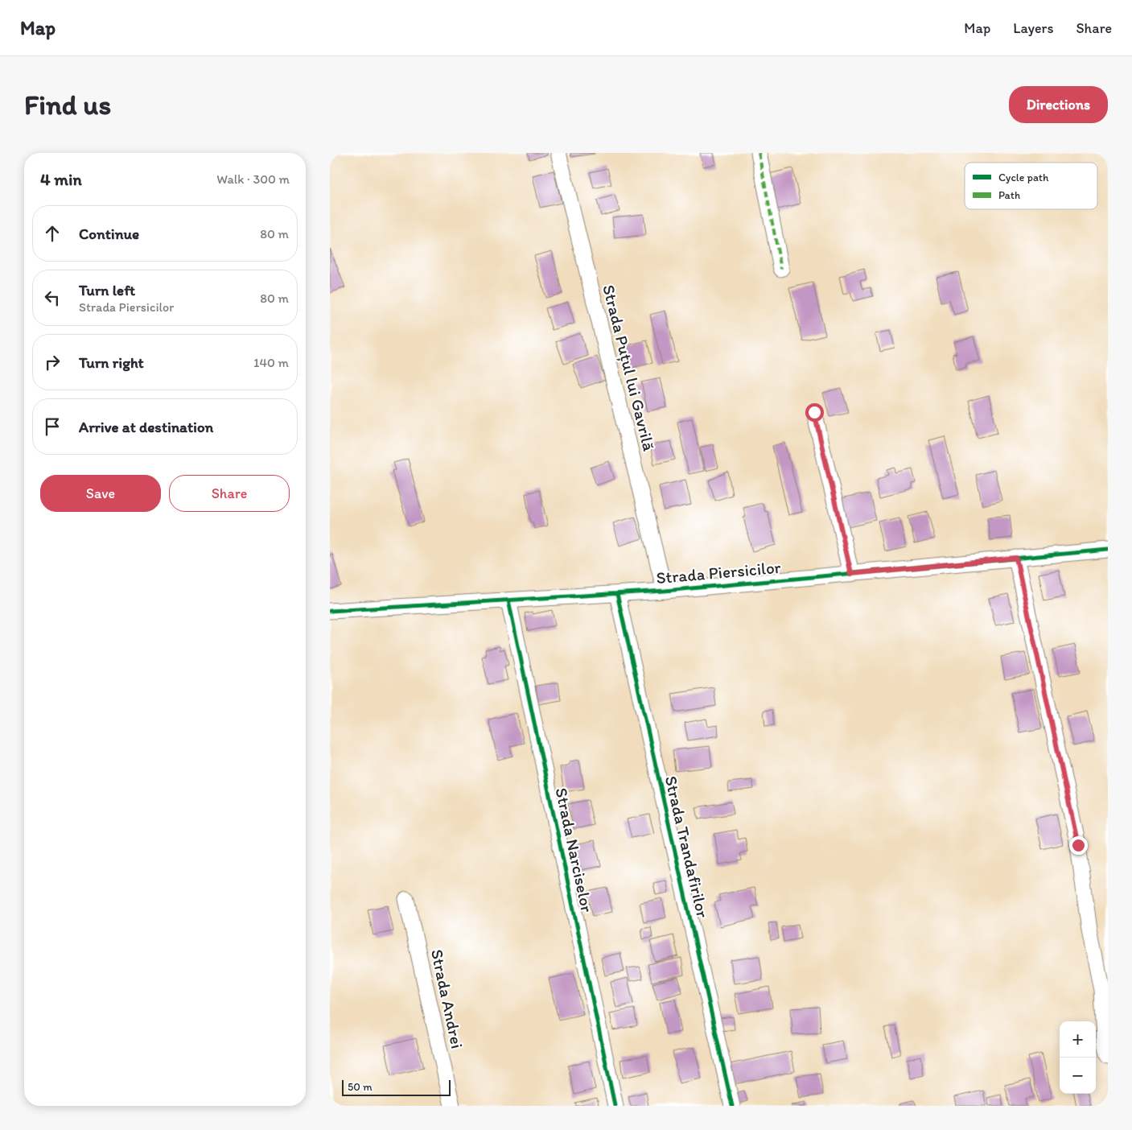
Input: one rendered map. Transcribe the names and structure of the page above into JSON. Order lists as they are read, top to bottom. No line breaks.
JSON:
{"streets":{"street":["Strada Puțul lui Gavrilă","Strada Piersicilor","Strada Trandafirilor","Strada Narciselor","Strada Andrei"]},"crossings":[["Strada Puțul lui Gavrilă","Strada Piersicilor"],["Strada Piersicilor","Strada Trandafirilor"],["Strada Piersicilor","Strada Narciselor"]],"legend":["Cycle path","Path"],"scale_bar":"50 m","page":{"header":"Map","nav":["Map","Layers","Share"],"buttons":["Directions",["Save","Share"]],"title":"Find us","heading":["4 min","Walk · 300 m"],"list":[["Continue","80 m"],["Turn left","Strada Piersicilor","80 m"],["Turn right","140 m"],"Arrive at destination"],"map_buttons":["+","−"],"scale":"50 m"}}
